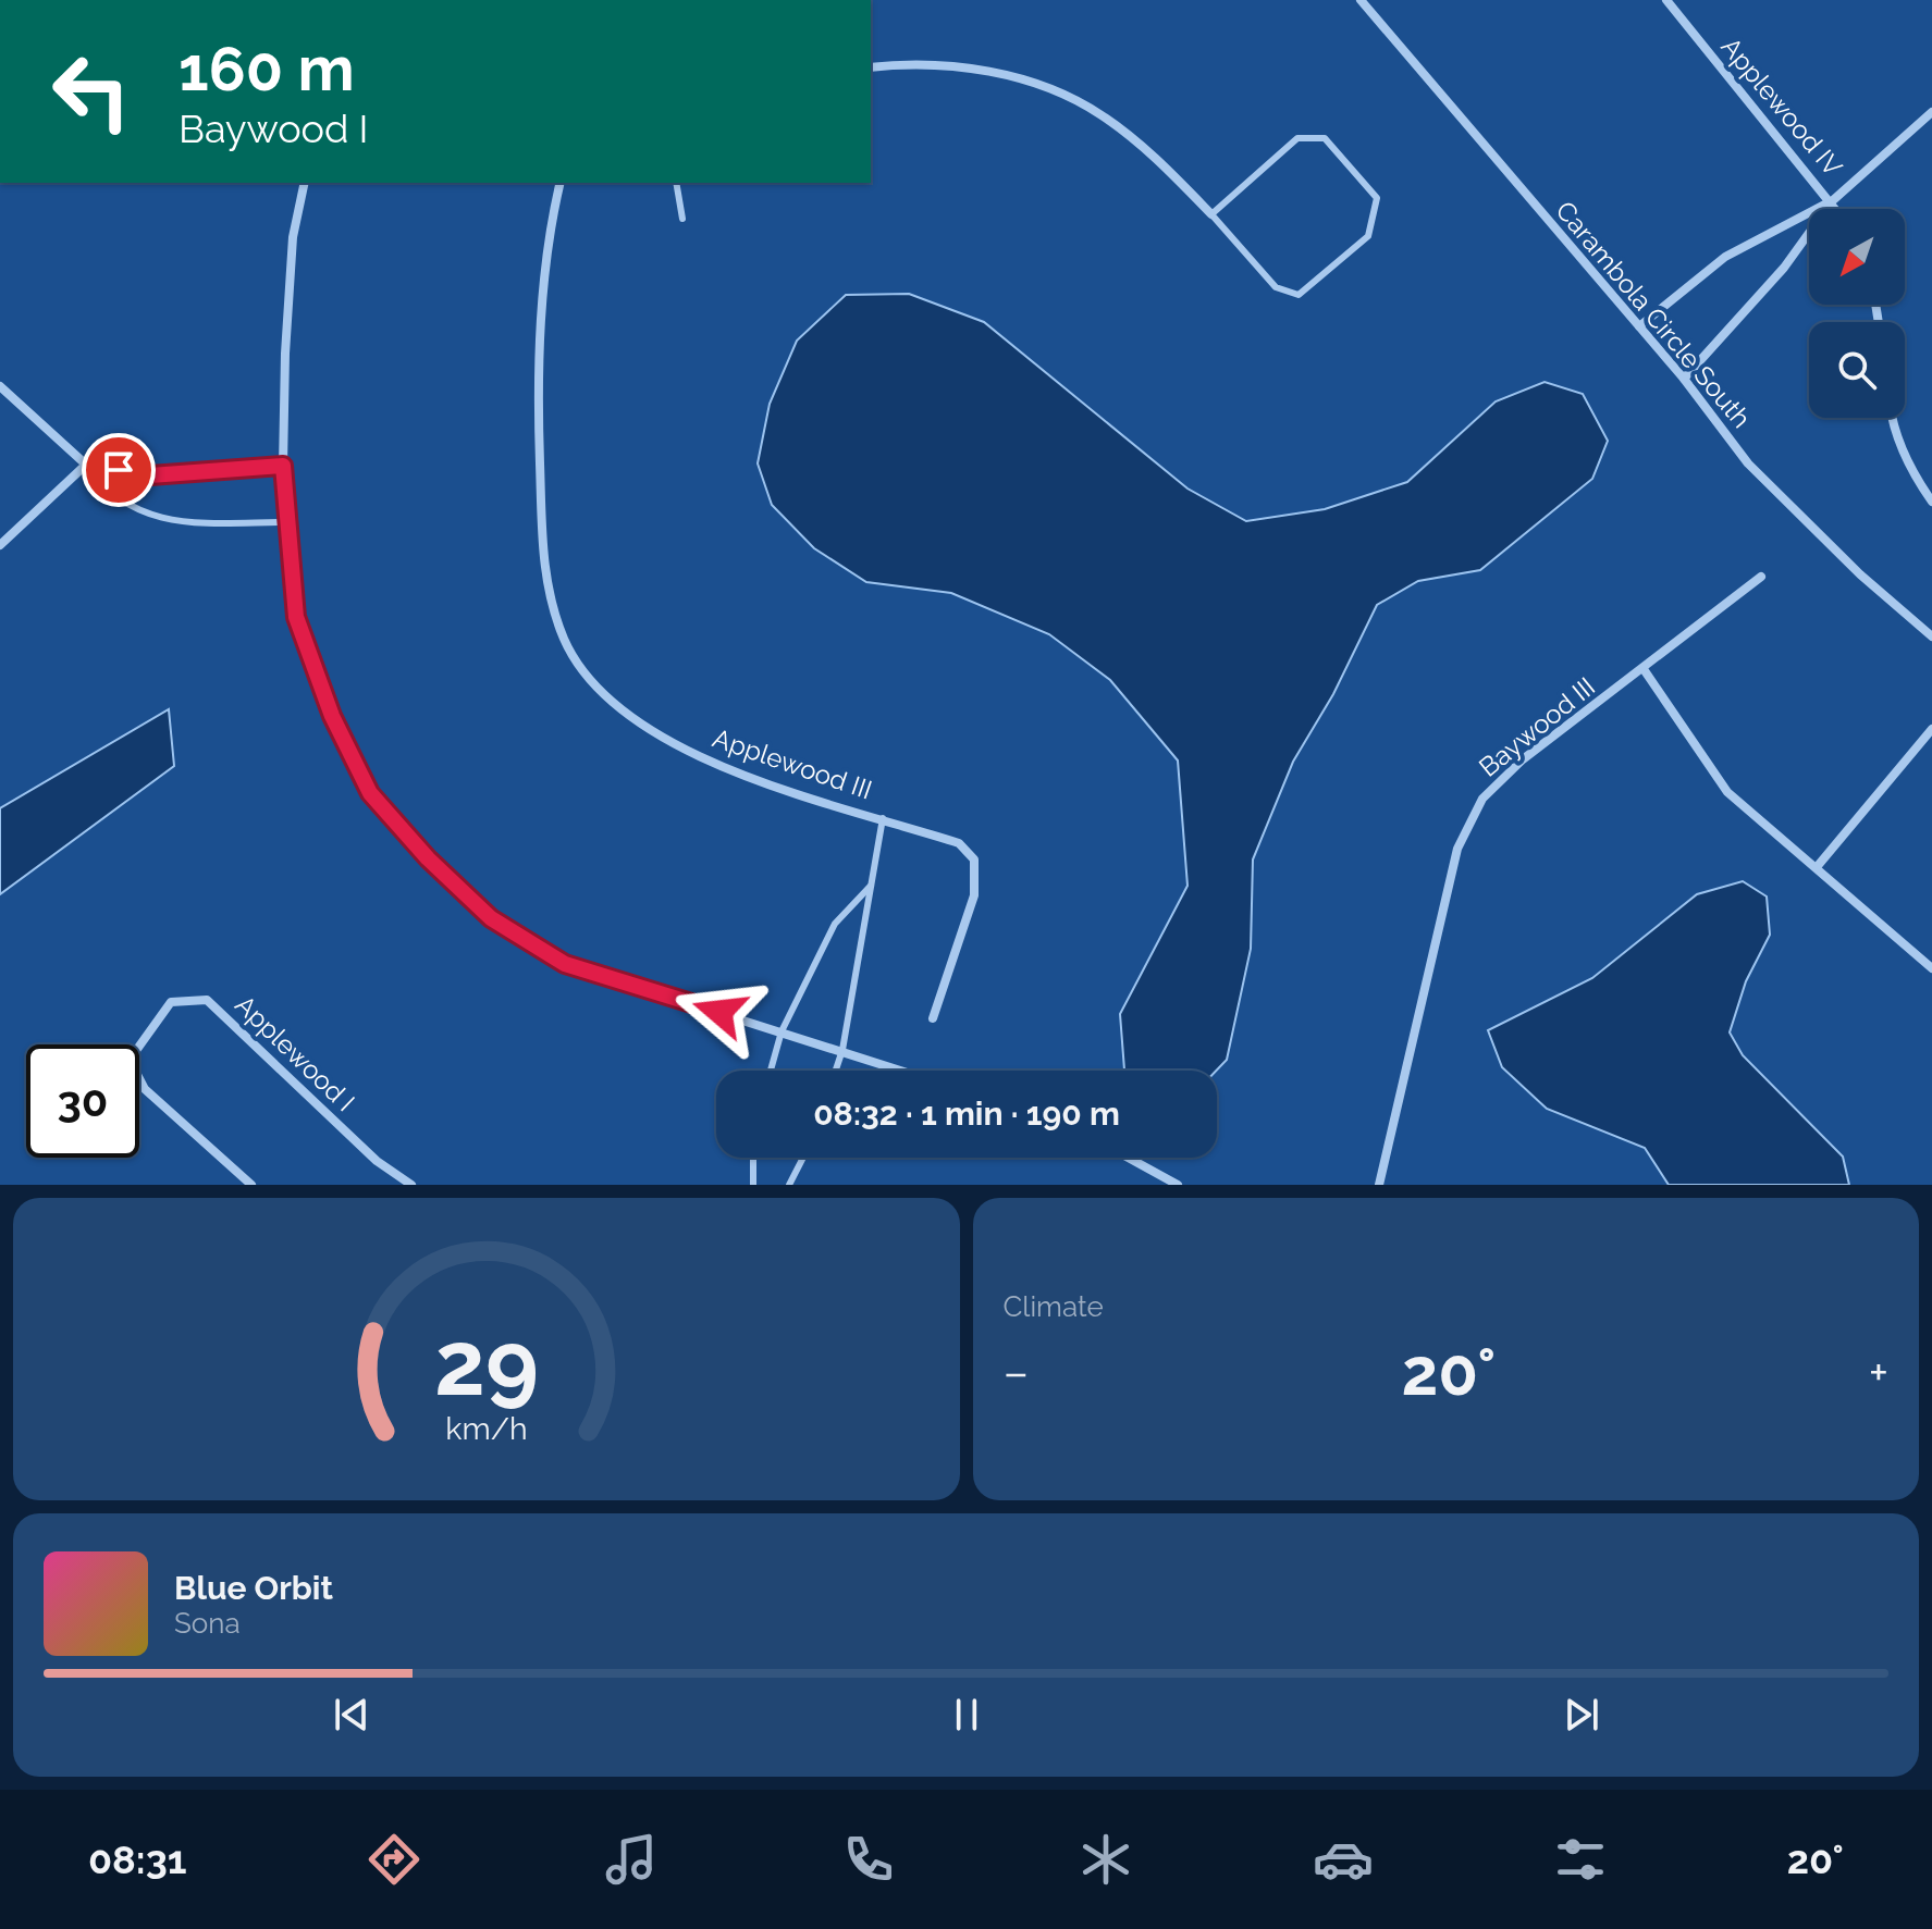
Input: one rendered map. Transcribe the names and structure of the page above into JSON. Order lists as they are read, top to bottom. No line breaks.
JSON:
{"streets":{"street":["Applewood IV","Carambola Circle South","Baywood III","Applewood III","Applewood I"]},"crossings":[["Applewood IV","Carambola Circle South"]],"north":"bottom left","page":{"turn":["160 m","Baywood I"],"limit":"30","trip":"08:32 · 1 min · 190 m","tile":"Climate","heat":["−","20°","+"],"song":["Blue Orbit","Sona"],"tabs":["08:31","20°"],"gauge":["29","km/h"]}}
